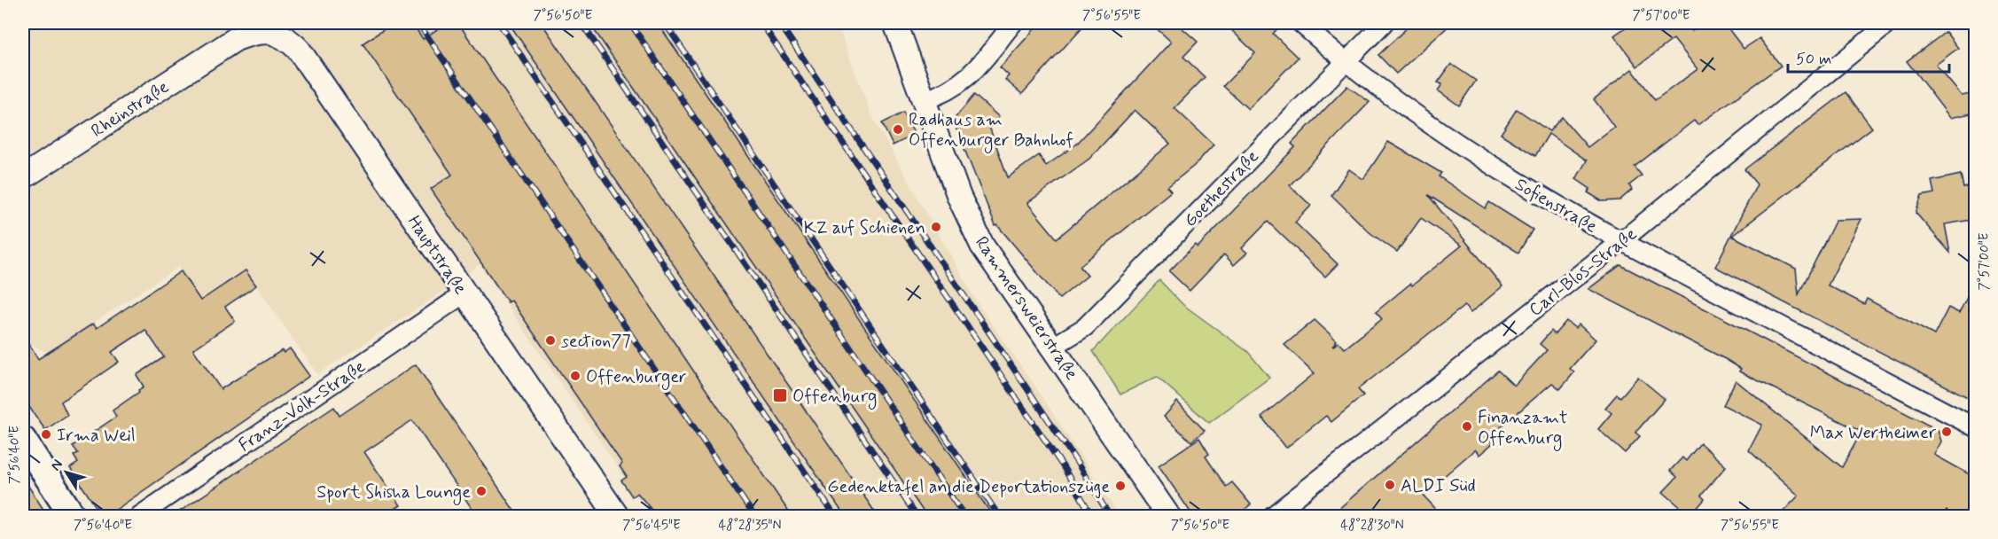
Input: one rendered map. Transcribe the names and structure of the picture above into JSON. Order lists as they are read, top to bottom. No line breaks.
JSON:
{"streets":{"street":["Rheinstraße","Goethestraße","Sofienstraße","Hauptstraße","Carl-Blos-Straße","Rammersweierstraße","Franz-Volk-Straße"]},"crossings":[["Rheinstraße","Hauptstraße"],["Goethestraße","Sofienstraße"],["Goethestraße","Rammersweierstraße"],["Sofienstraße","Carl-Blos-Straße"],["Hauptstraße","Franz-Volk-Straße"]],"places":{"other":["Radhaus am Offenburger Bahnhof","KZ auf Schienen","section77","Offenburger","Finanzamt Offenburg","Max Wertheimer","Irma Weil","ALDI Süd","Gedenktafel an die Deportationszüge","Sport Shisha Lounge"],"transit":["Offenburg"]},"scale_bar":"50 m","north":"top left","coordinates":["7°56'50\"E","7°56'55\"E","7°57'00\"E","7°56'40\"E","7°56'45\"E","48°28'35\"N","48°28'30\"N"]}
